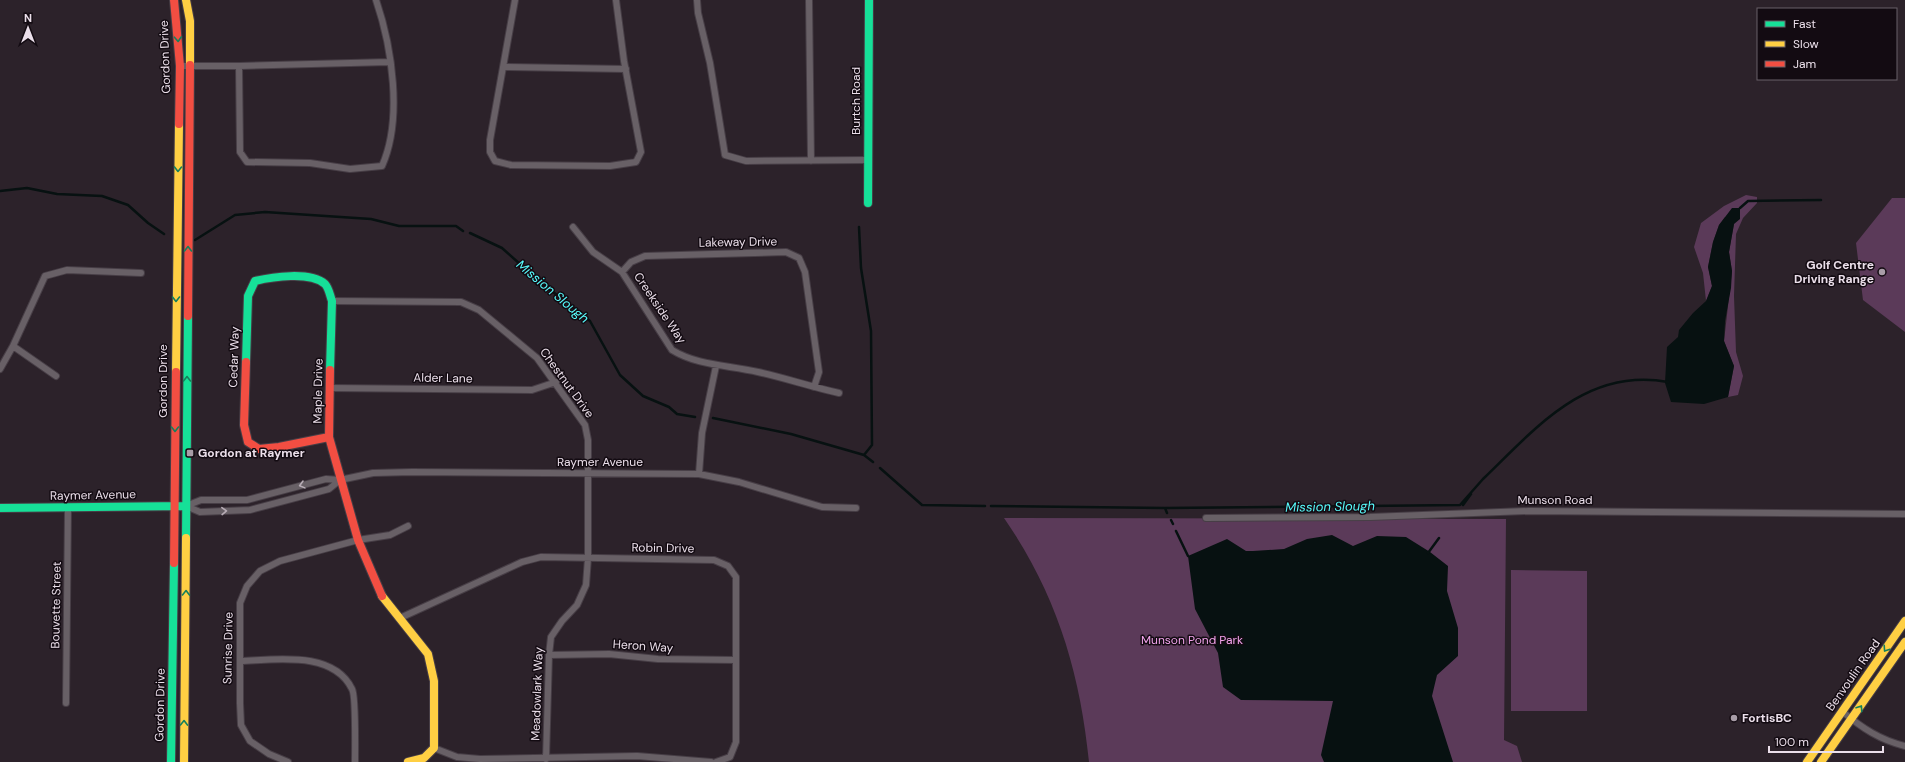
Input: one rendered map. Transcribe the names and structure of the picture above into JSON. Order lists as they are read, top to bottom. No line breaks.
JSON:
{"streets":{"main road":["Gordon Drive","Burtch Road","Cedar Way","Maple Drive","Raymer Avenue","Benvoulin Road"],"street":["Lakeway Drive","Creekside Way","Alder Lane","Chestnut Drive","Munson Road","Robin Drive","Bouvette Street","Heron Way","Sunrise Drive","Meadowlark Way"]},"crossings":[["Gordon Drive","Raymer Avenue"],["Lakeway Drive","Creekside Way"],["Cedar Way","Chestnut Drive"],["Cedar Way","Maple Drive"],["Alder Lane","Chestnut Drive"],["Alder Lane","Maple Drive"],["Chestnut Drive","Maple Drive"],["Chestnut Drive","Raymer Avenue"],["Chestnut Drive","Meadowlark Way"],["Maple Drive","Raymer Avenue"],["Raymer Avenue","Bouvette Street"],["Raymer Avenue","Meadowlark Way"],["Robin Drive","Heron Way"],["Robin Drive","Meadowlark Way"],["Heron Way","Meadowlark Way"]],"water":["Mission Slough"],"parks":["Munson Pond Park"],"places":{"other":["Golf Centre Driving Range","FortisBC"],"transit":["Gordon at Raymer"]},"legend":["Fast","Slow","Jam"],"scale_bar":"100 m","north":"top"}
